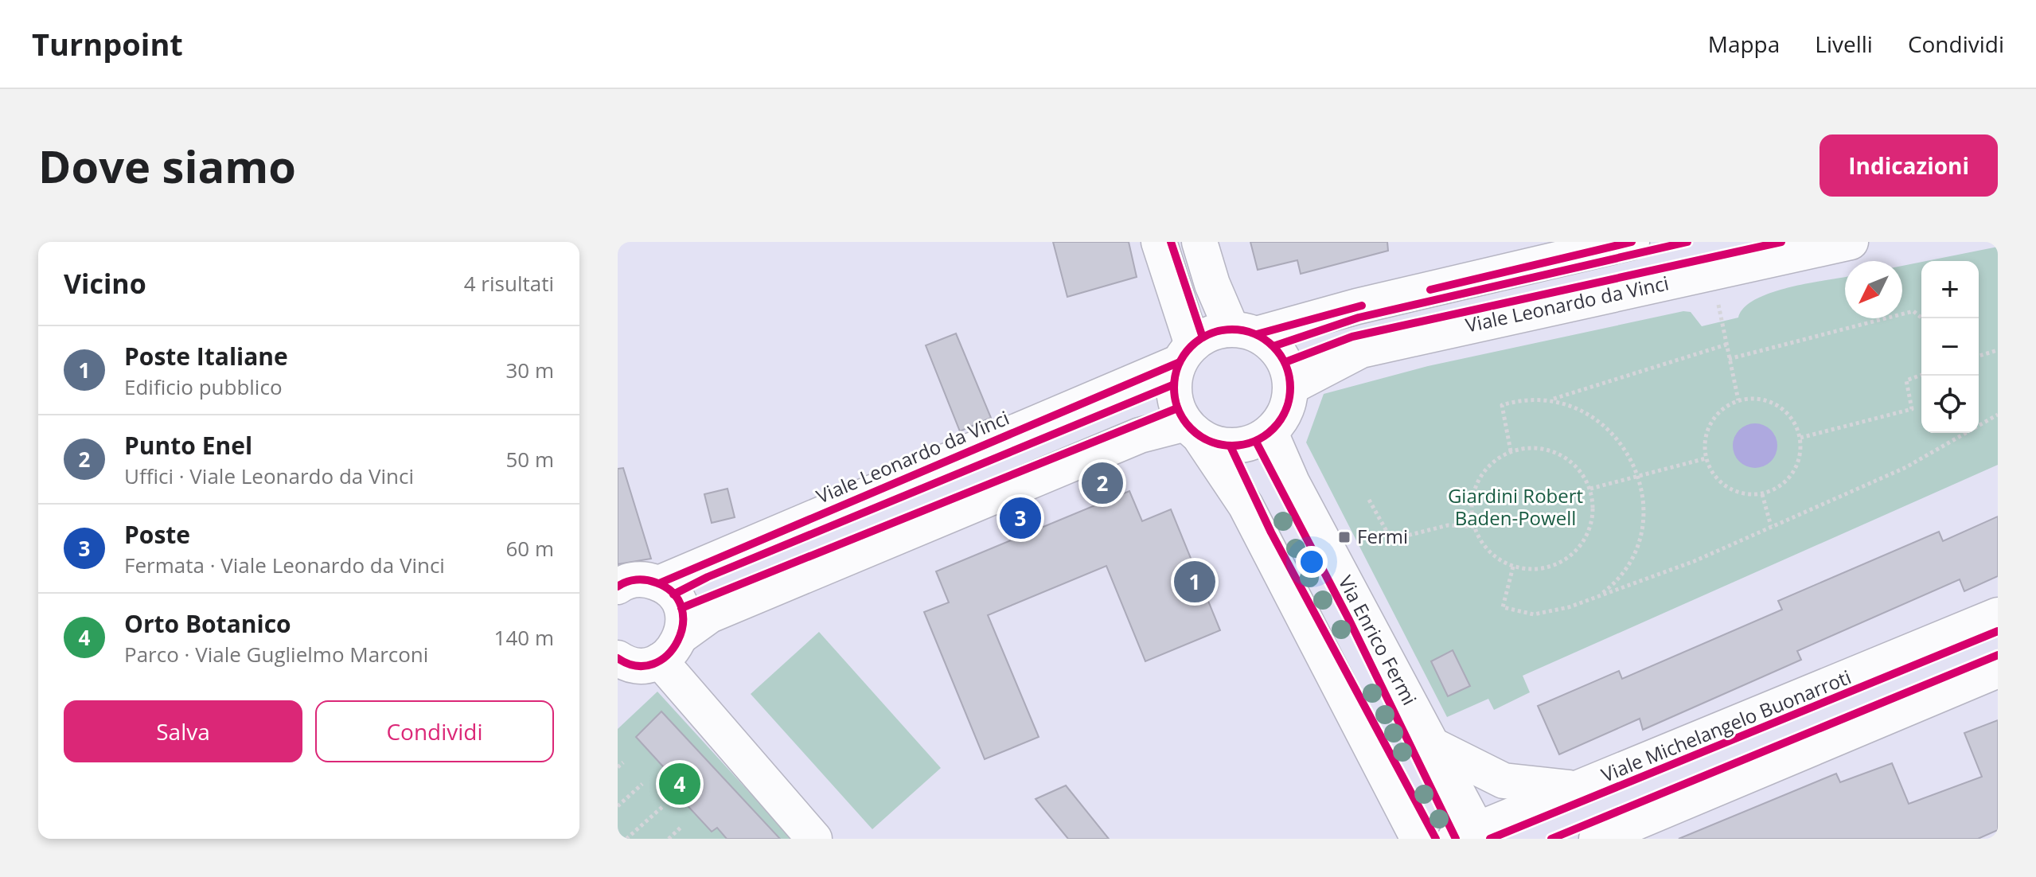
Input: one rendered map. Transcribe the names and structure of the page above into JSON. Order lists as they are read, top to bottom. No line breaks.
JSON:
{"streets":{"street":["Viale Leonardo da Vinci","Via Enrico Fermi","Viale Michelangelo Buonarroti"]},"crossings":[["Viale Leonardo da Vinci","Via Enrico Fermi"],["Via Enrico Fermi","Viale Michelangelo Buonarroti"]],"parks":["Giardini Robert Baden-Powell"],"places":{"transit":["Fermi"]},"north":"bottom left","page":{"header":"Turnpoint","nav":["Mappa","Livelli","Condividi"],"buttons":["Indicazioni",["Salva","Condividi"]],"title":"Dove siamo","heading":["Vicino","4 risultati"],"map_buttons":["+","−"],"list":[{"mark":"1","name":"Poste Italiane","note":"Edificio pubblico","value":"30 m"},{"mark":"2","name":"Punto Enel","note":"Uffici · Viale Leonardo da Vinci","value":"50 m"},{"mark":"3","name":"Poste","note":"Fermata · Viale Leonardo da Vinci","value":"60 m"},{"mark":"4","name":"Orto Botanico","note":"Parco · Viale Guglielmo Marconi","value":"140 m"}],"pins":["2","3","1","4"]}}
